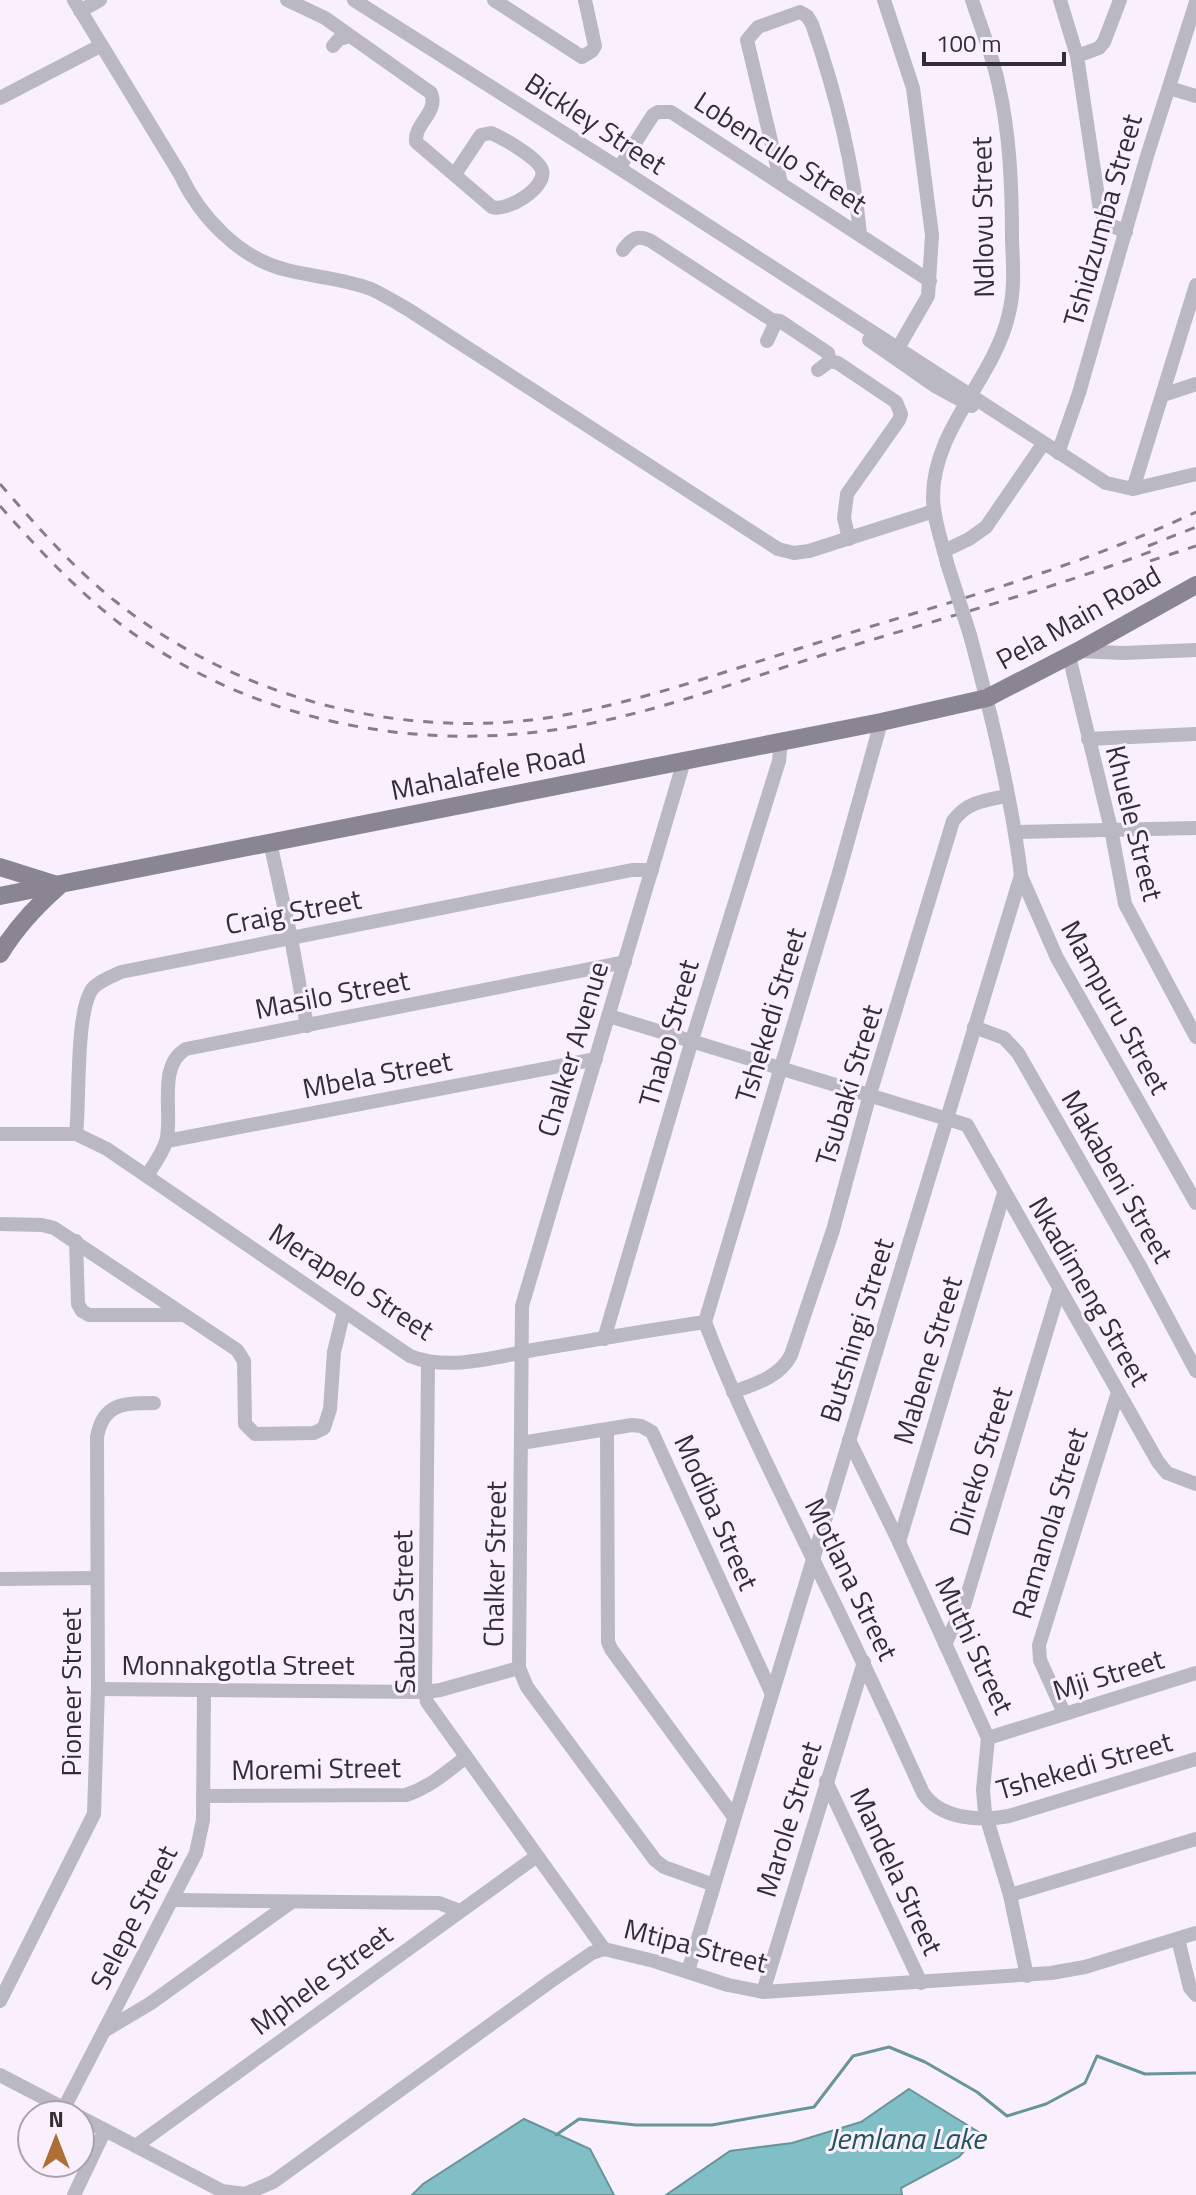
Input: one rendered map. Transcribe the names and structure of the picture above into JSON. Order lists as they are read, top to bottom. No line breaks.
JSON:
{"streets":{"main road":["Pela Main Road","Mahalafele Road"],"street":["Bickley Street","Lobenculo Street","Ndlovu Street","Tshidzumba Street","Khuele Street","Craig Street","Masilo Street","Mampuru Street","Tshekedi Street","Thabo Street","Chalker Avenue","Mbela Street","Tsubaki Street","Makabeni Street","Merapelo Street","Nkadimeng Street","Butshingi Street","Mabene Street","Direko Street","Modiba Street","Ramanola Street","Chalker Street","Motlana Street","Sabuza Street","Muthi Street","Monnakgotla Street","Mji Street","Pioneer Street","Moremi Street","Marole Street","Mandela Street","Selepe Street","Mtipa Street","Mphele Street"]},"crossings":[["Bickley Street","Lobenculo Street"],["Bickley Street","Ndlovu Street"],["Bickley Street","Tshidzumba Street"],["Ndlovu Street","Butshingi Street"],["Pela Main Road","Mahalafele Road"],["Pela Main Road","Khuele Street"],["Pela Main Road","Butshingi Street"],["Mahalafele Road","Tshekedi Street"],["Mahalafele Road","Thabo Street"],["Mahalafele Road","Chalker Avenue"],["Mahalafele Road","Butshingi Street"],["Craig Street","Chalker Avenue"],["Craig Street","Merapelo Street"],["Masilo Street","Chalker Avenue"],["Masilo Street","Mbela Street"],["Masilo Street","Merapelo Street"],["Mampuru Street","Butshingi Street"],["Tshekedi Street","Merapelo Street"],["Tshekedi Street","Motlana Street"],["Tshekedi Street","Muthi Street"],["Thabo Street","Merapelo Street"],["Chalker Avenue","Mbela Street"],["Chalker Avenue","Merapelo Street"],["Chalker Avenue","Chalker Street"],["Tsubaki Street","Butshingi Street"],["Tsubaki Street","Motlana Street"],["Makabeni Street","Butshingi Street"],["Merapelo Street","Chalker Street"],["Merapelo Street","Motlana Street"],["Merapelo Street","Sabuza Street"],["Nkadimeng Street","Butshingi Street"],["Nkadimeng Street","Mabene Street"],["Nkadimeng Street","Direko Street"],["Nkadimeng Street","Ramanola Street"],["Butshingi Street","Modiba Street"],["Butshingi Street","Chalker Street"],["Butshingi Street","Motlana Street"],["Butshingi Street","Muthi Street"],["Butshingi Street","Mtipa Street"],["Mabene Street","Muthi Street"],["Direko Street","Muthi Street"],["Modiba Street","Chalker Street"],["Ramanola Street","Mji Street"],["Chalker Street","Monnakgotla Street"],["Motlana Street","Muthi Street"],["Motlana Street","Marole Street"],["Sabuza Street","Monnakgotla Street"],["Sabuza Street","Moremi Street"],["Sabuza Street","Mtipa Street"],["Sabuza Street","Mphele Street"],["Muthi Street","Mji Street"],["Muthi Street","Mtipa Street"],["Monnakgotla Street","Pioneer Street"],["Monnakgotla Street","Selepe Street"],["Moremi Street","Selepe Street"],["Marole Street","Mandela Street"],["Marole Street","Mtipa Street"],["Mandela Street","Mtipa Street"],["Mtipa Street","Mphele Street"]],"water":["Jemlana Lake"],"scale_bar":"100 m","north":"top"}
